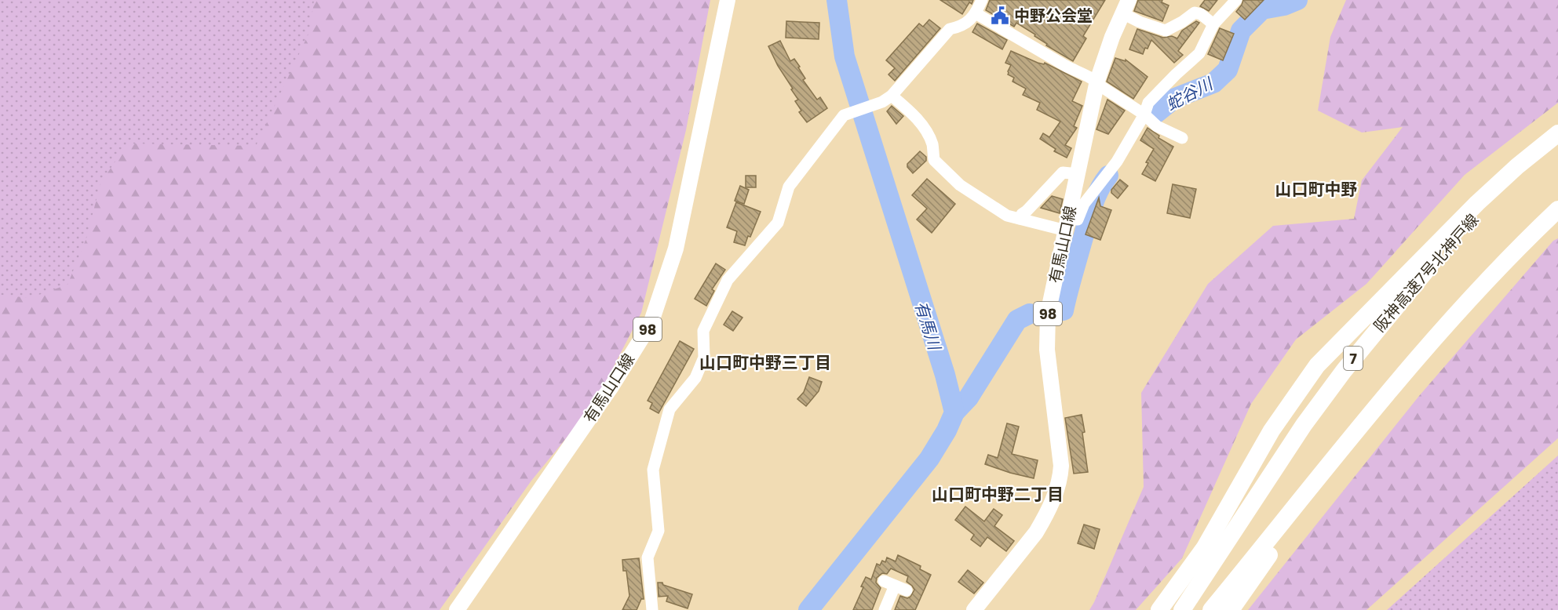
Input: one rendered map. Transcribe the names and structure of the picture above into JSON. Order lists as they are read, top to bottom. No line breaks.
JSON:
{"streets":{"highway":["阪神高速7号北神戸線","7"],"main road":["有馬山口線","98"]},"districts":["山口町中野","山口町中野三丁目","山口町中野二丁目"],"water":["蛇谷川","有馬川"],"places":{"public building":["中野公会堂"]}}
